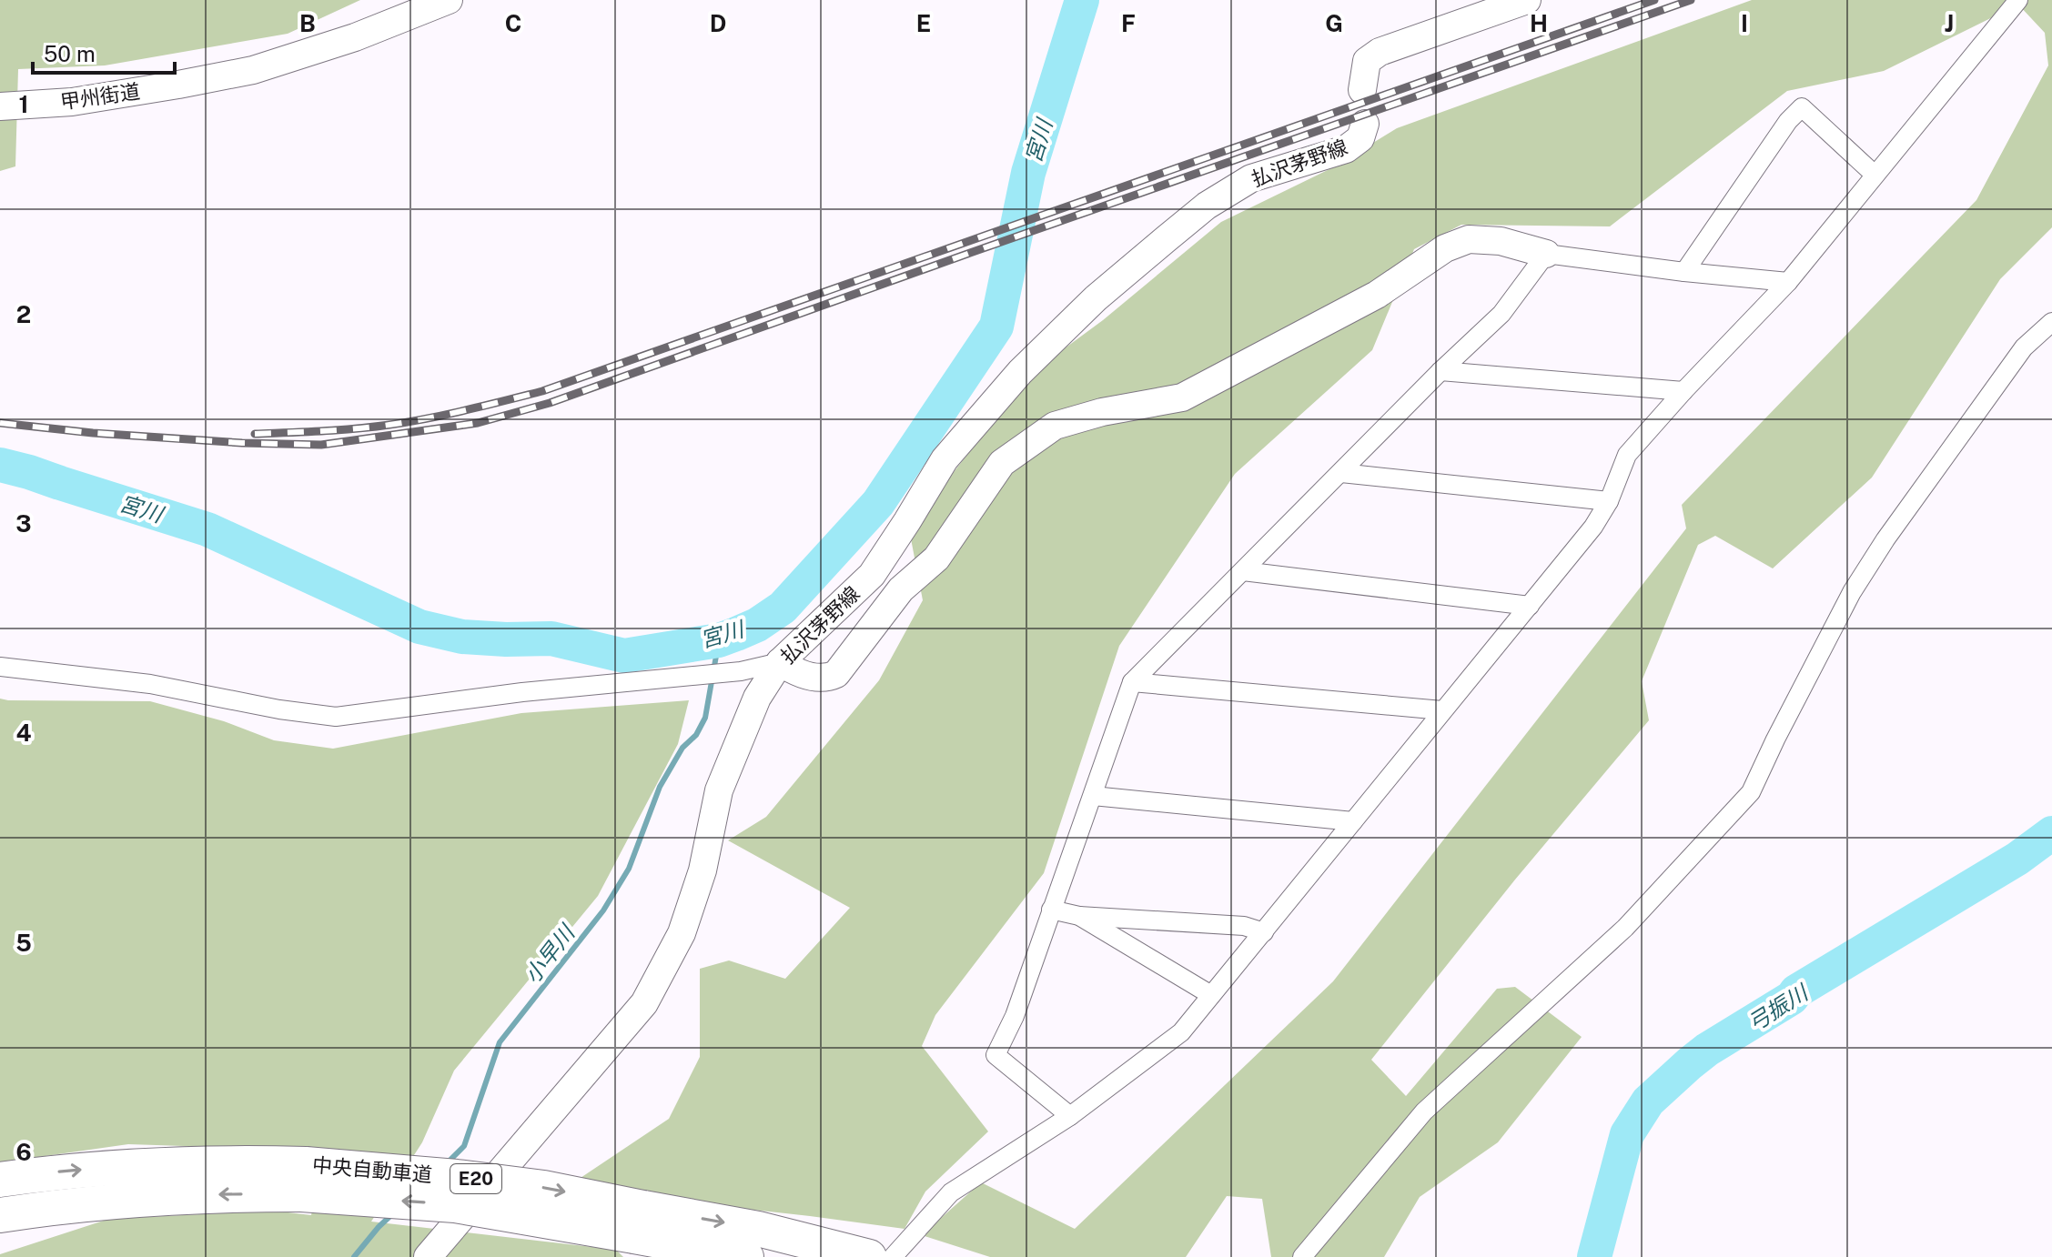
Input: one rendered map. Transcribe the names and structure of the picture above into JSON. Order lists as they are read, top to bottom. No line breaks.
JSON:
{"streets":{"highway":["中央自動車道","E20"],"main road":["甲州街道","払沢茅野線"]},"water":["宮川","小早川","弓振川"],"scale_bar":"50 m","grid":{"columns":["B","C","D","E","F","G","H","I","J"],"rows":["1","2","3","4","5","6"]}}
